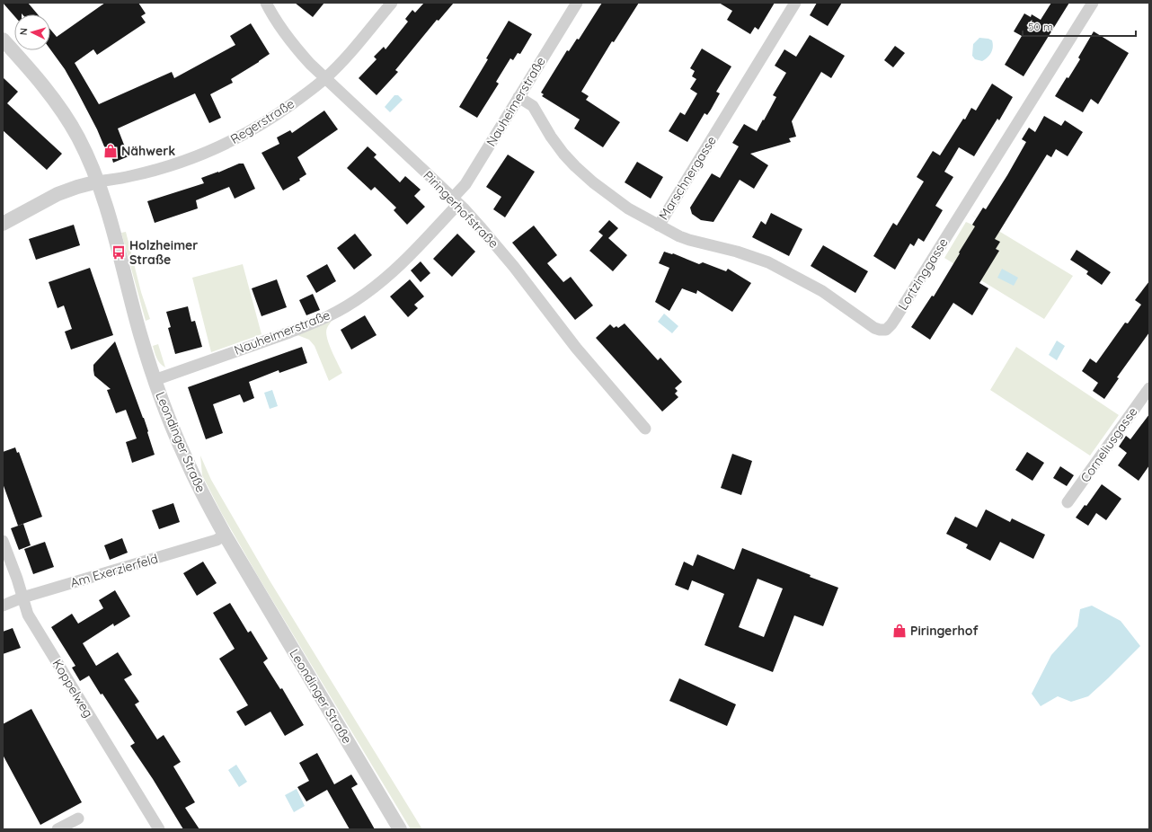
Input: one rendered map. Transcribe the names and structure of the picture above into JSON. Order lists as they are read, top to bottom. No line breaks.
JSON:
{"streets":{"street":["Nauheimerstraße","Regerstraße","Marschnergasse","Piringerhofstraße","Lortzinggasse","Leondinger Straße","Corneliusgasse","Am Exerzierfeld","Koppelweg"]},"crossings":[["Nauheimerstraße","Marschnergasse"],["Nauheimerstraße","Piringerhofstraße"],["Nauheimerstraße","Leondinger Straße"],["Regerstraße","Piringerhofstraße"],["Regerstraße","Leondinger Straße"],["Marschnergasse","Lortzinggasse"],["Leondinger Straße","Am Exerzierfeld"],["Am Exerzierfeld","Koppelweg"]],"places":{"shop":["Nähwerk","Piringerhof"],"bus stop":["Holzheimer Straße"]},"scale_bar":"50 m","north":"left"}
